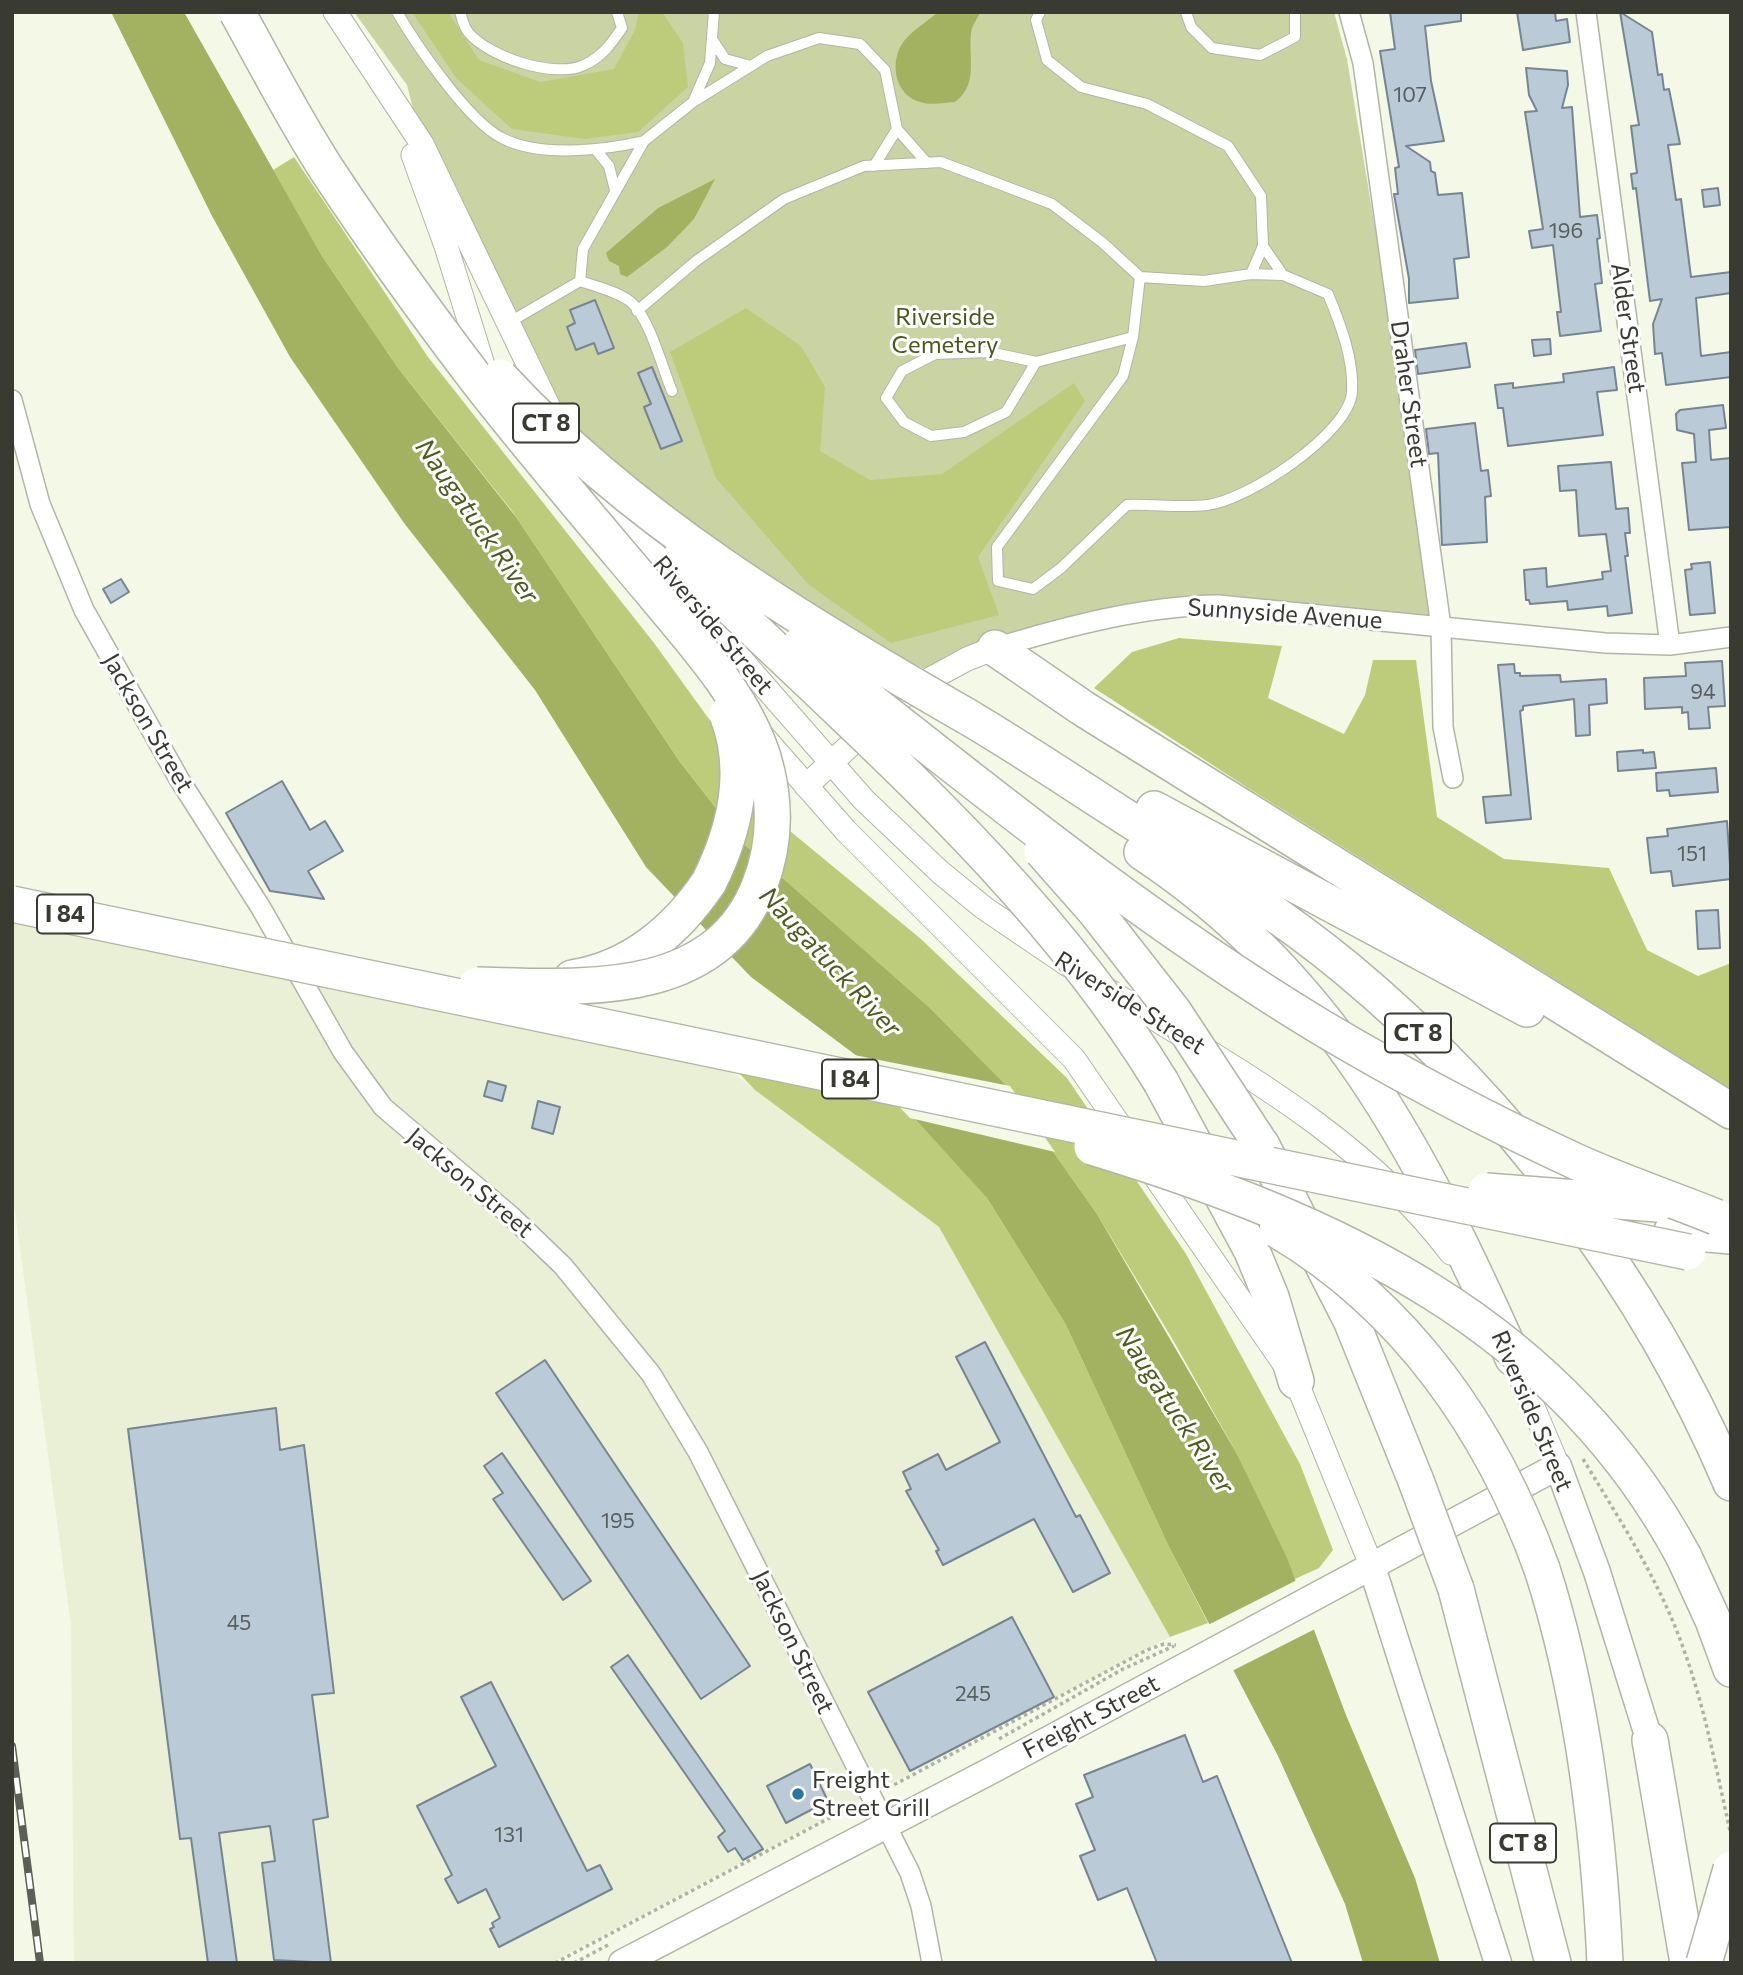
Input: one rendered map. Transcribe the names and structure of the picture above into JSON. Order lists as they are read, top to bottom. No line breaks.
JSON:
{"streets":{"highway":["CT 8","I 84"],"main road":["Riverside Street","Freight Street"],"street":["Alder Street","Draher Street","Sunnyside Avenue","Jackson Street"]},"crossings":[["Alder Street","Sunnyside Avenue"],["Draher Street","Sunnyside Avenue"],["Sunnyside Avenue","Riverside Street"],["Riverside Street","Freight Street"],["Jackson Street","Freight Street"]],"water":["Naugatuck River"],"parks":["Riverside Cemetery"],"places":["Freight Street Grill"],"house_numbers":["107","196","94","151","195","45","245","131"]}
